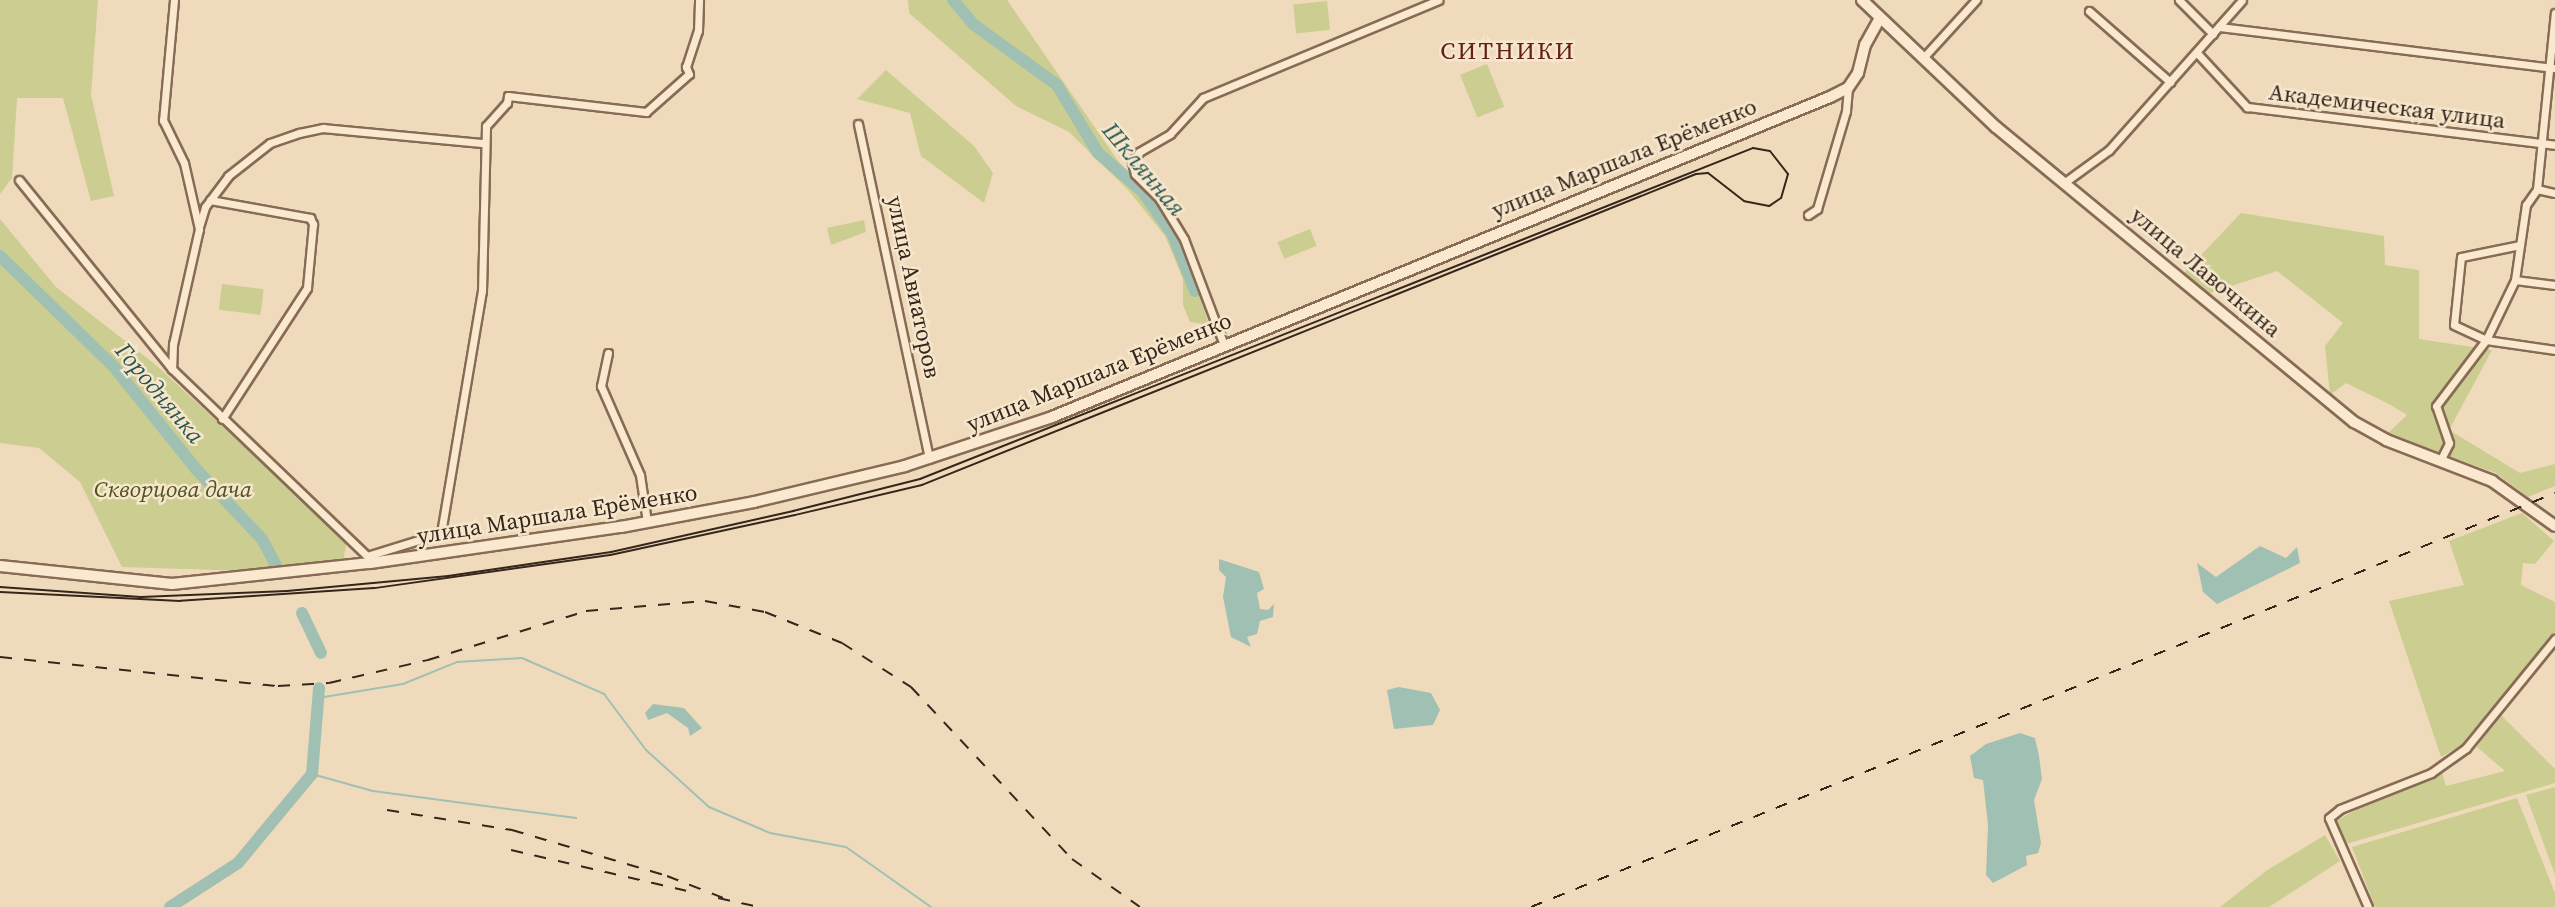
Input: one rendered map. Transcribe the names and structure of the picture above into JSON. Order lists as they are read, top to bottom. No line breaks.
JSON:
{"streets":{"main road":["улица Маршала Ерёменко","улица Лавочкина"],"street":["Академическая улица","улица Авиаторов"]},"crossings":[["улица Маршала Ерёменко","улица Авиаторов"]],"districts":["СИТНИКИ"],"water":["Шклянная","Городнянка"],"parks":["Скворцова дача"]}
